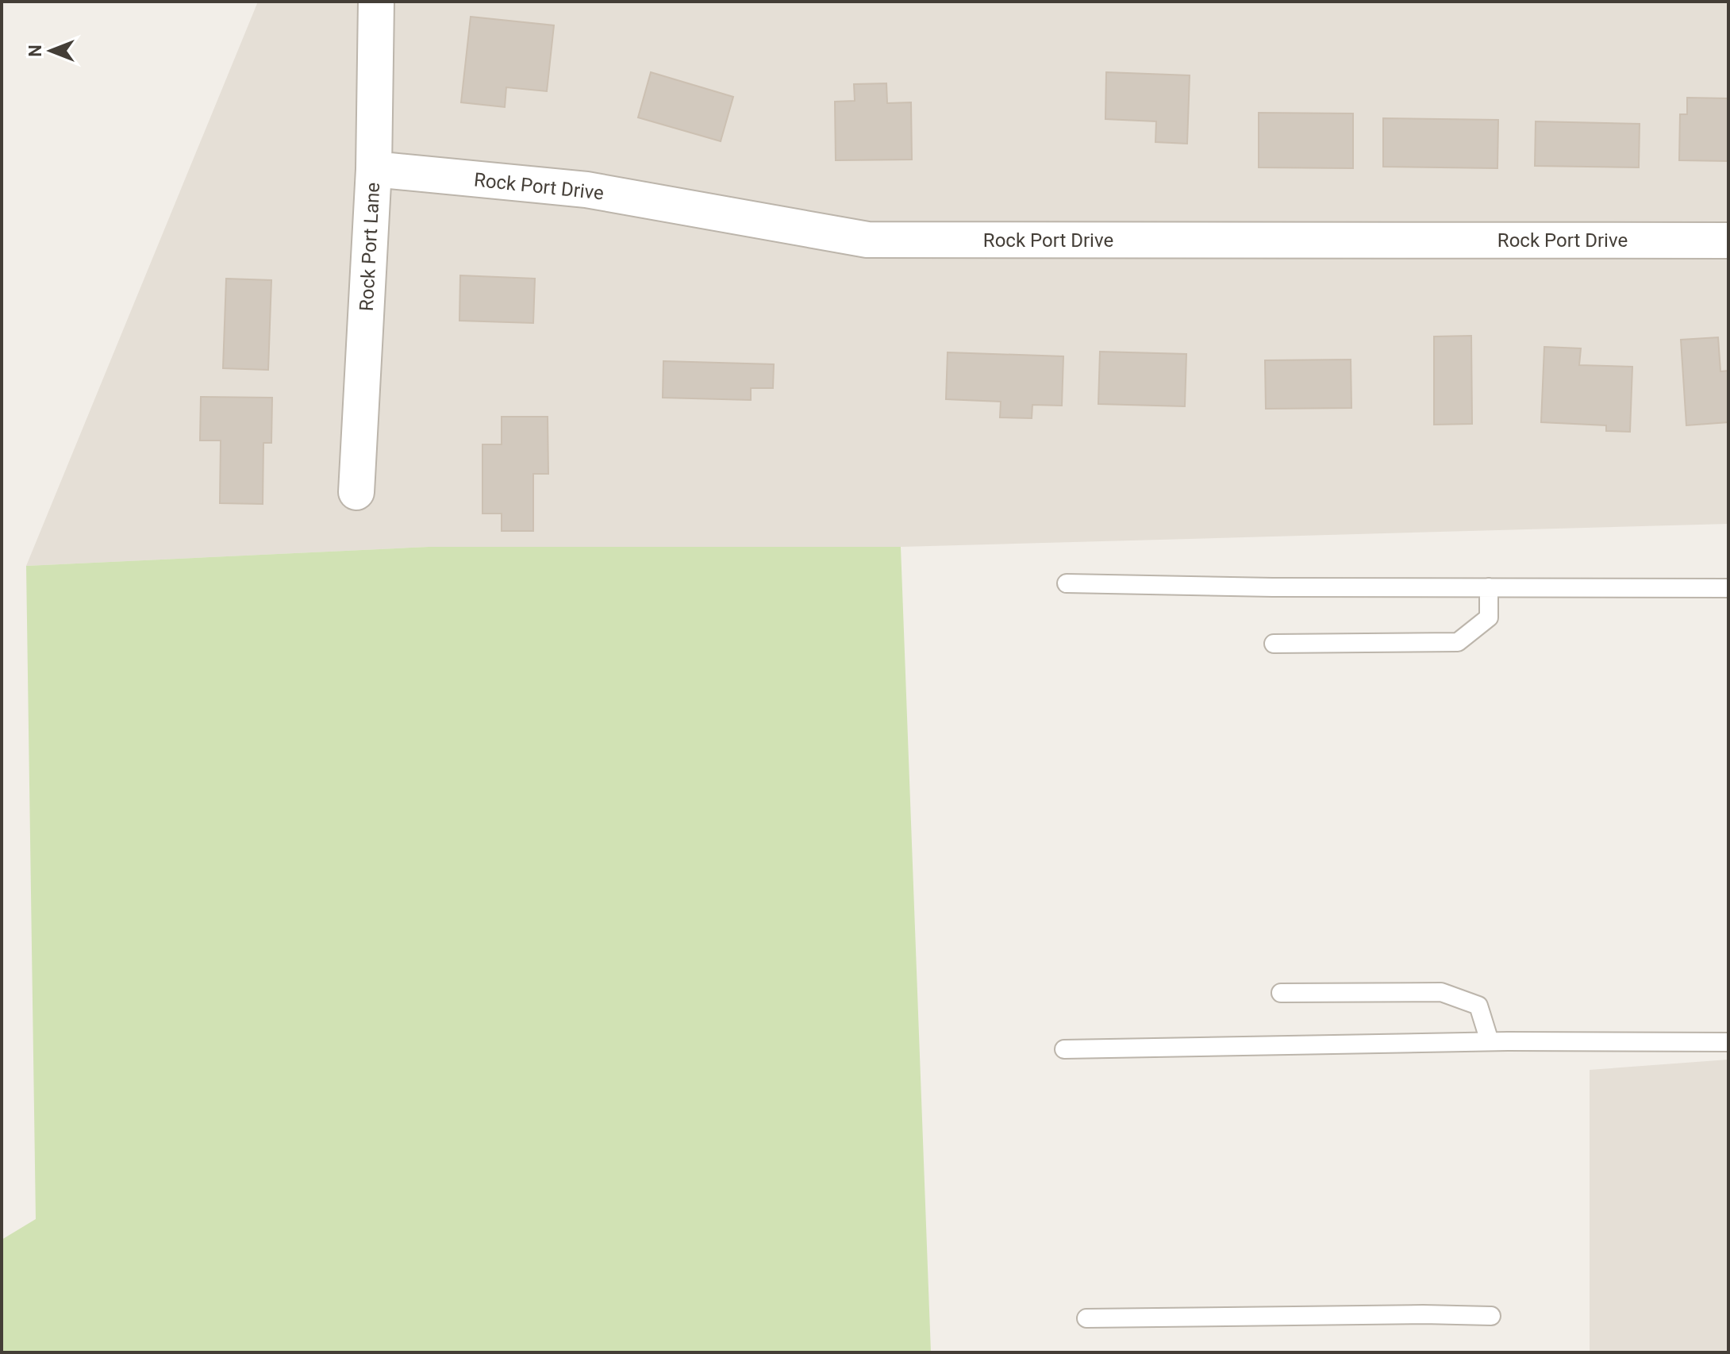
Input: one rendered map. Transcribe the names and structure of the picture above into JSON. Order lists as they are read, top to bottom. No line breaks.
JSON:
{"streets":{"street":["Rock Port Drive","Rock Port Lane"]},"crossings":[["Rock Port Drive","Rock Port Lane"]],"north":"left"}
